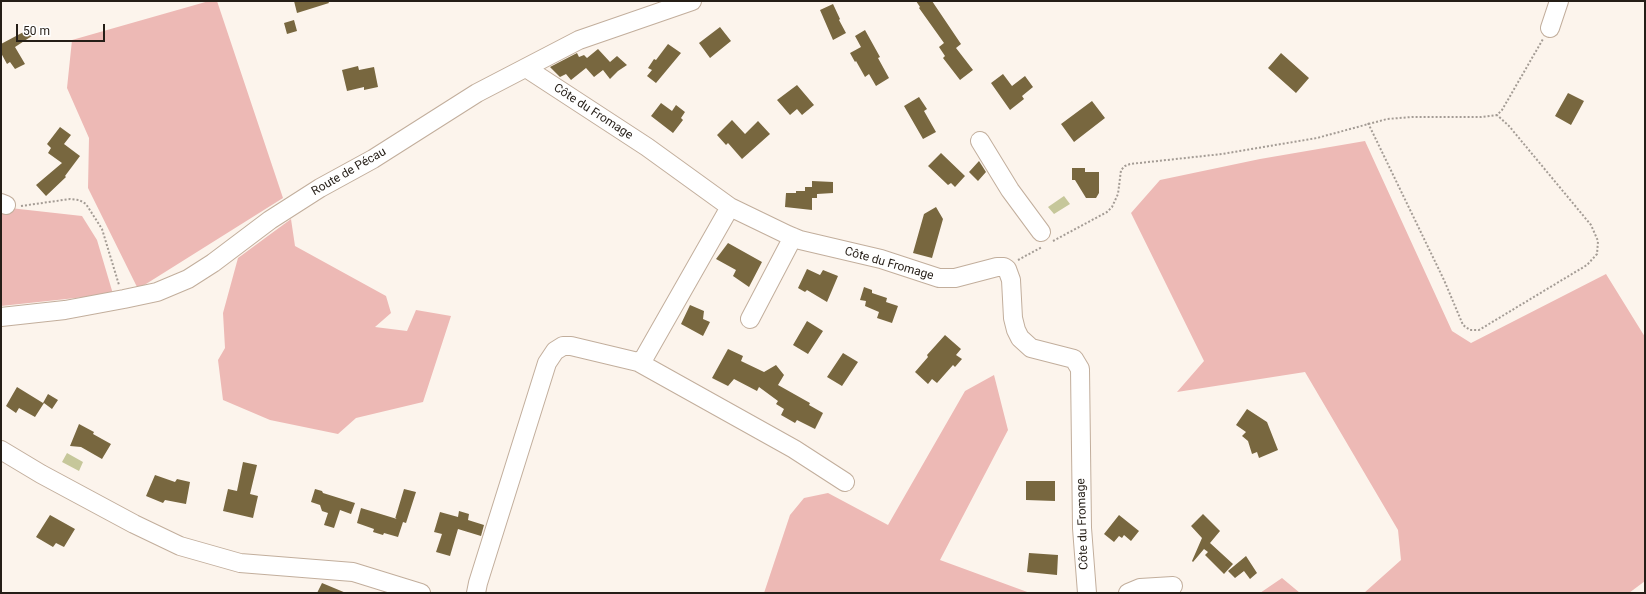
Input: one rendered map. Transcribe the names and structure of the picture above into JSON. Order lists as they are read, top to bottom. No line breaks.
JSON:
{"streets":{"street":["Côte du Fromage","Route de Pécau"]},"crossings":[["Côte du Fromage","Route de Pécau"]],"scale_bar":"50 m"}
